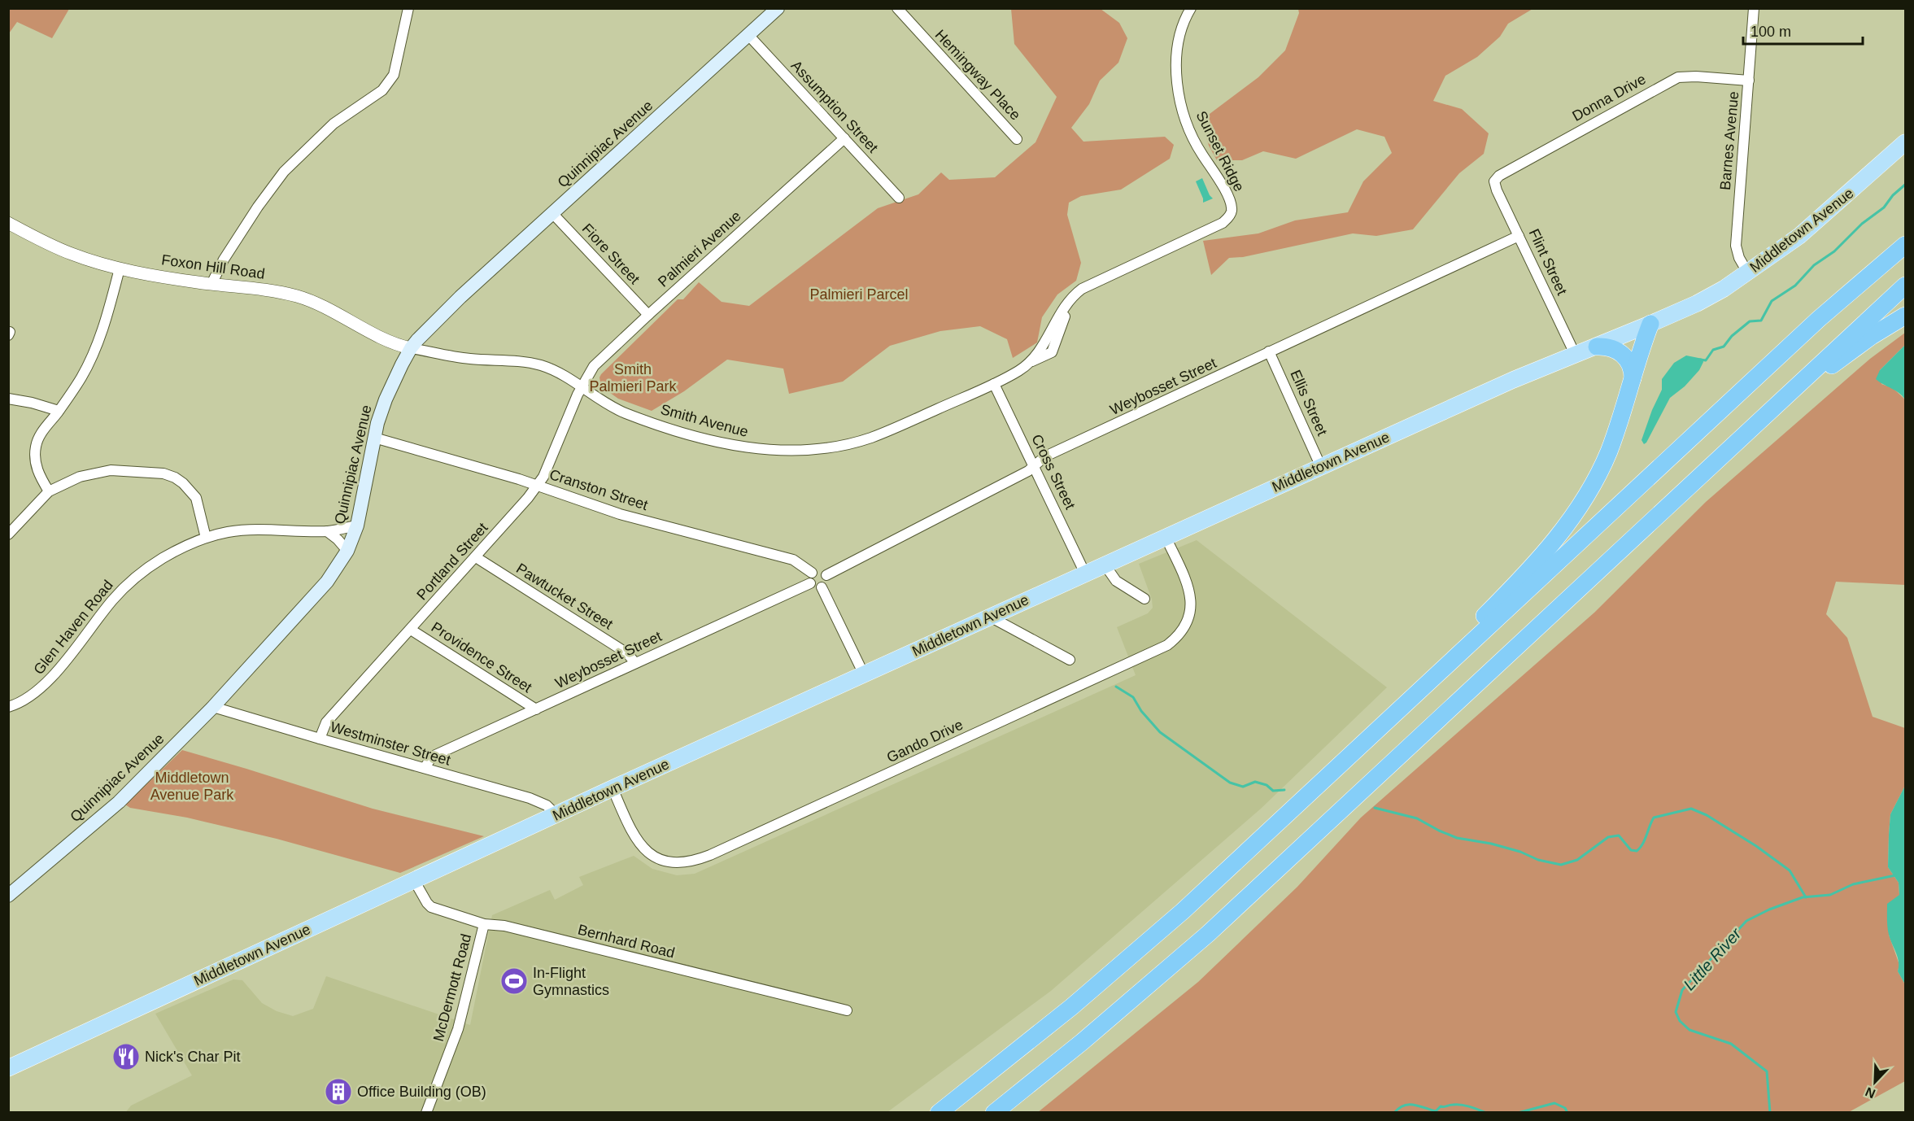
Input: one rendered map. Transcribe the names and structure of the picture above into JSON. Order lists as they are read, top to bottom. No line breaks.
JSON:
{"streets":{"main road":["Quinnipiac Avenue","Middletown Avenue"],"street":["Hemingway Place","Donna Drive","Assumption Street","Barnes Avenue","Sunset Ridge","Palmieri Avenue","Fiore Street","Flint Street","Foxon Hill Road","Weybosset Street","Ellis Street","Smith Avenue","Cross Street","Cranston Street","Portland Street","Pawtucket Street","Glen Haven Road","Providence Street","Gando Drive","Westminster Street","Bernhard Road","McDermott Road"]},"crossings":[["Donna Drive","Barnes Avenue"],["Donna Drive","Flint Street"],["Assumption Street","Quinnipiac Avenue"],["Assumption Street","Palmieri Avenue"],["Barnes Avenue","Middletown Avenue"],["Quinnipiac Avenue","Fiore Street"],["Quinnipiac Avenue","Foxon Hill Road"],["Quinnipiac Avenue","Smith Avenue"],["Quinnipiac Avenue","Cranston Street"],["Quinnipiac Avenue","Glen Haven Road"],["Quinnipiac Avenue","Westminster Street"],["Sunset Ridge","Smith Avenue"],["Sunset Ridge","Cross Street"],["Middletown Avenue","Flint Street"],["Middletown Avenue","Ellis Street"],["Middletown Avenue","Cross Street"],["Middletown Avenue","Gando Drive"],["Middletown Avenue","Westminster Street"],["Middletown Avenue","Bernhard Road"],["Palmieri Avenue","Fiore Street"],["Palmieri Avenue","Smith Avenue"],["Palmieri Avenue","Portland Street"],["Flint Street","Weybosset Street"],["Foxon Hill Road","Smith Avenue"],["Weybosset Street","Ellis Street"],["Weybosset Street","Cross Street"],["Weybosset Street","Cranston Street"],["Weybosset Street","Pawtucket Street"],["Weybosset Street","Providence Street"],["Weybosset Street","Westminster Street"],["Smith Avenue","Cross Street"],["Smith Avenue","Portland Street"],["Cranston Street","Portland Street"],["Portland Street","Pawtucket Street"],["Portland Street","Providence Street"],["Portland Street","Westminster Street"],["Bernhard Road","McDermott Road"]],"water":["Little River"],"parks":["Palmieri Parcel","Smith Palmieri Park","Middletown Avenue Park"],"places":{"sports":["In-Flight Gymnastics"],"restaurant":["Nick's Char Pit"],"building":["Office Building (OB)"]},"scale_bar":"100 m","north":"bottom left"}
